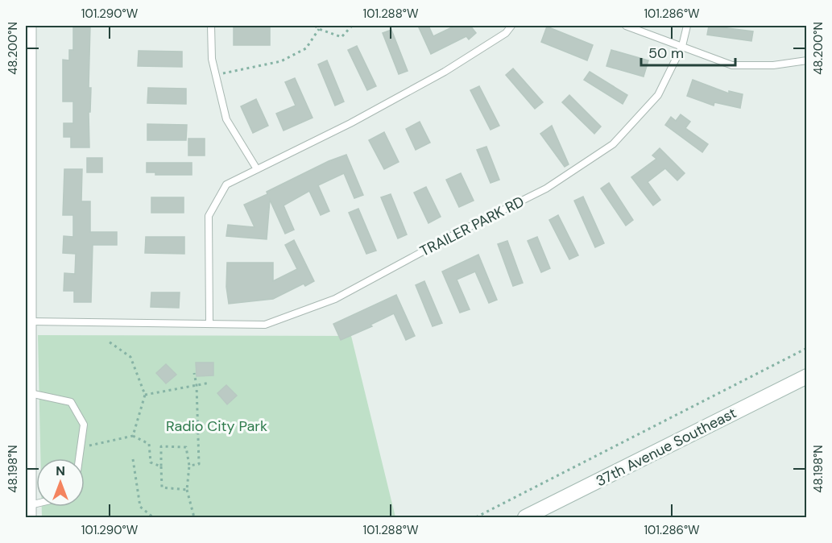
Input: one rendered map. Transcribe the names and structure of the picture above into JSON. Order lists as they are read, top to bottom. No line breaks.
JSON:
{"streets":{"street":["37th Avenue Southeast"],"lane":["TRAILER PARK RD"]},"parks":["Radio City Park"],"scale_bar":"50 m","north":"top","coordinates":["101.290°W","101.288°W","101.286°W","48.200°N","48.198°N"]}
